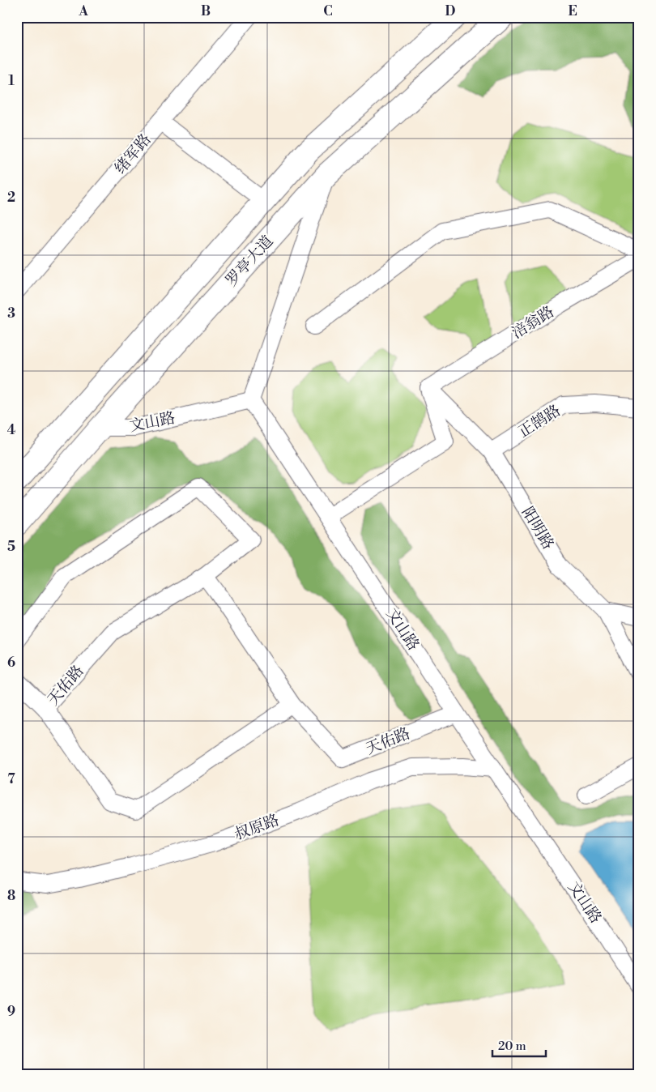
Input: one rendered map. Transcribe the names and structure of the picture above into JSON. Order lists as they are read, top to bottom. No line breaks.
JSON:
{"streets":{"highway":["罗亭大道"],"street":["绪军路","涪翁路","正鹄路","文山路","阳明路","天佑路","叔原路"]},"crossings":[["罗亭大道","文山路"],["涪翁路","阳明路"],["正鹄路","阳明路"],["文山路","天佑路"],["文山路","叔原路"]],"scale_bar":"20 m","grid":{"columns":["A","B","C","D","E"],"rows":["1","2","3","4","5","6","7","8","9"]}}
